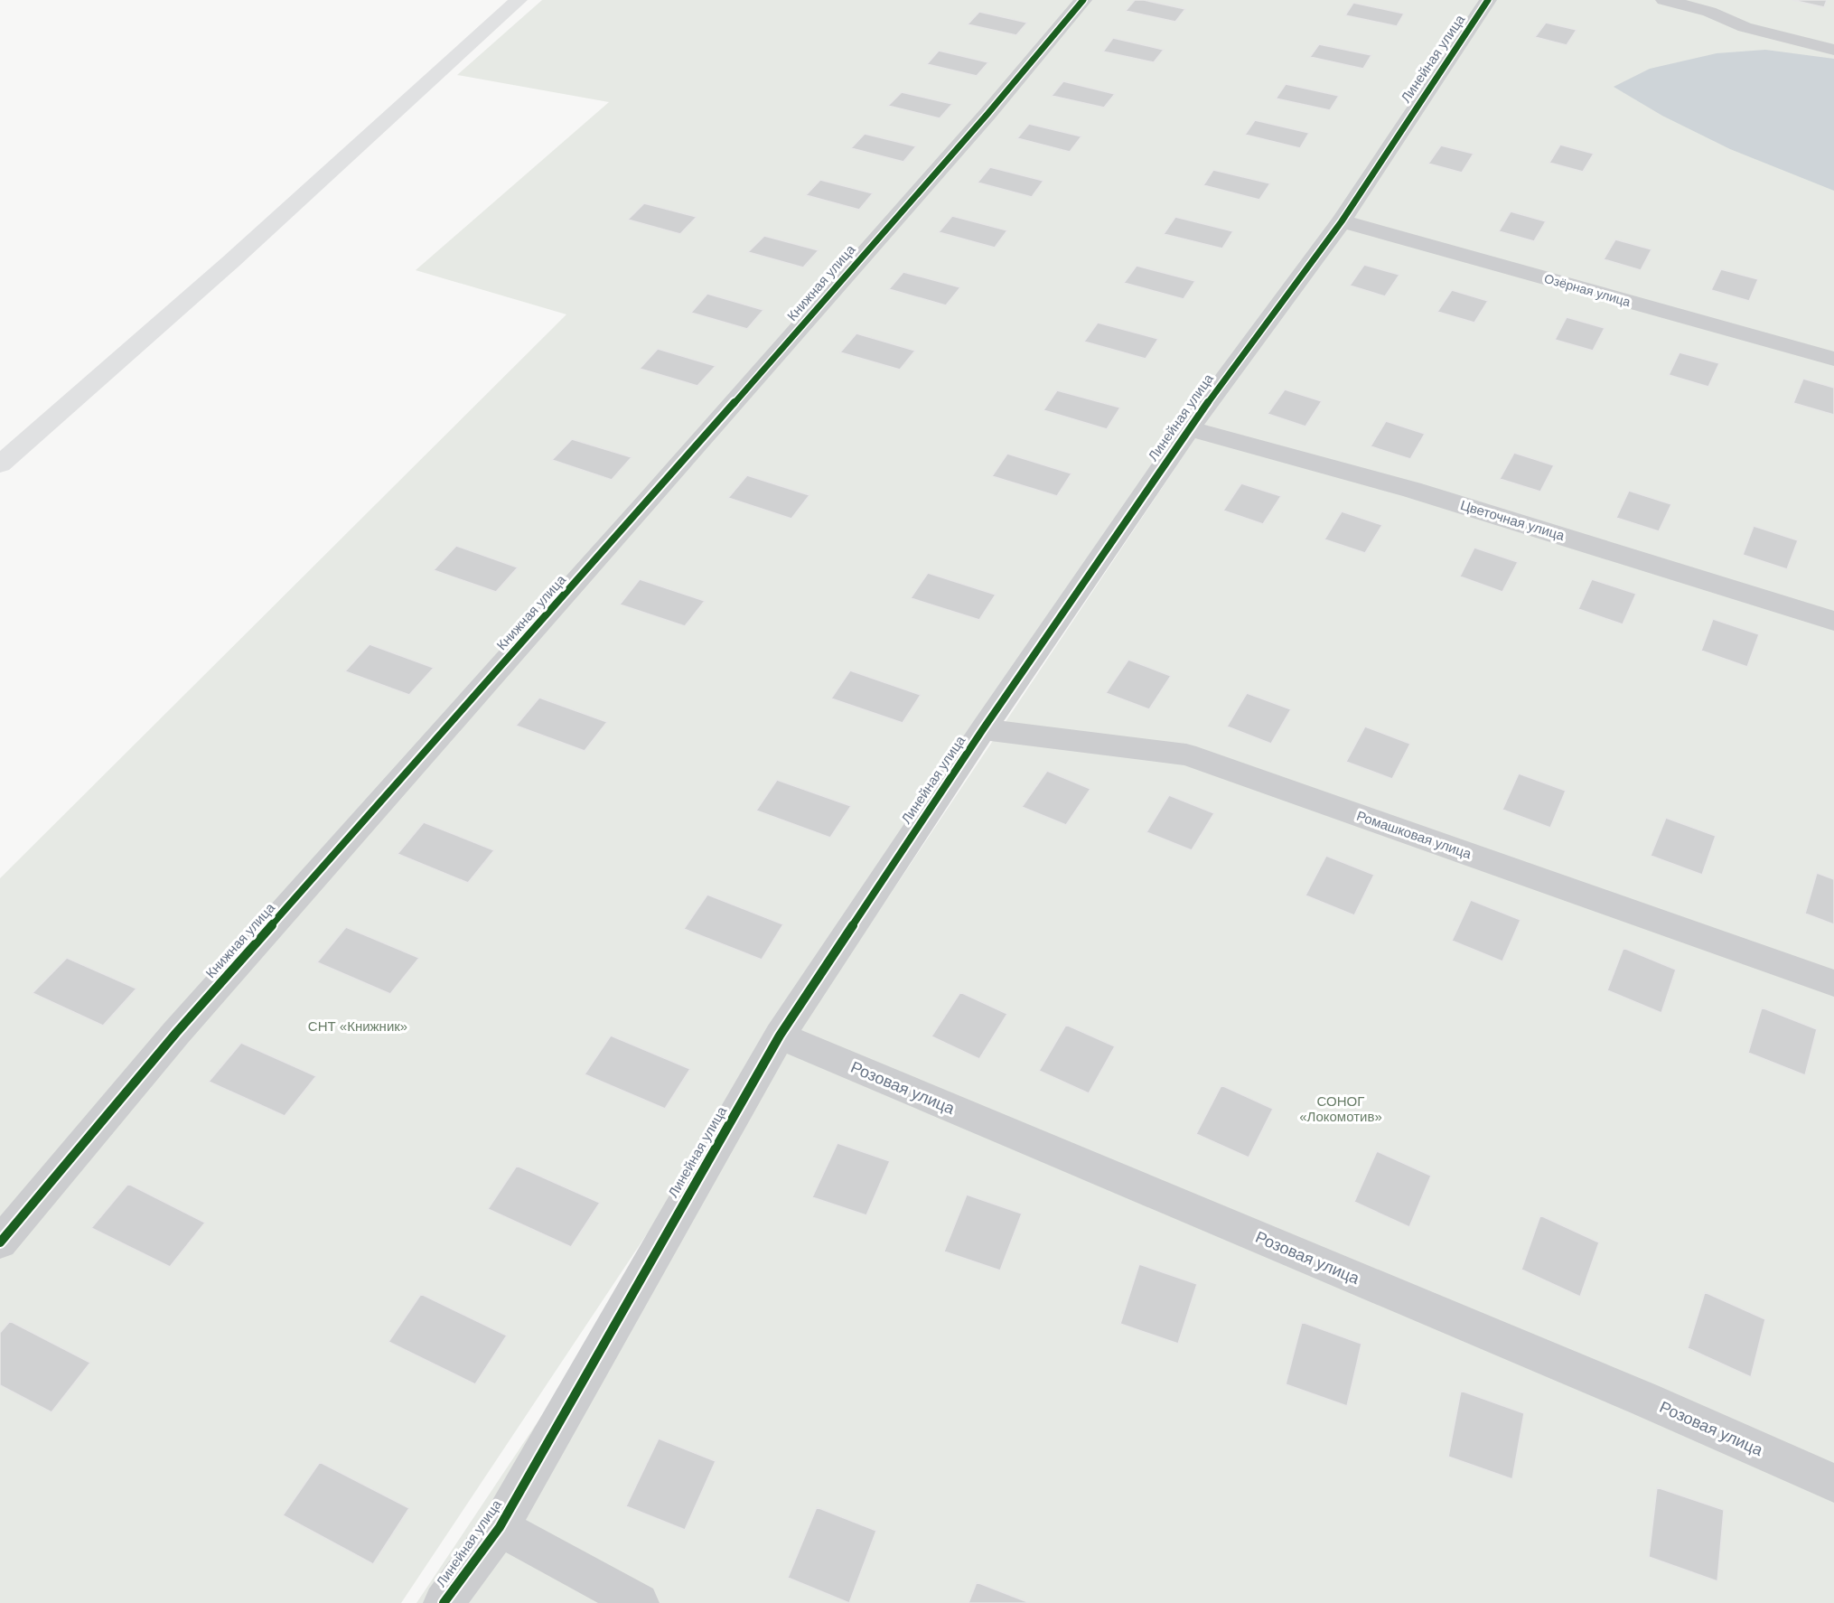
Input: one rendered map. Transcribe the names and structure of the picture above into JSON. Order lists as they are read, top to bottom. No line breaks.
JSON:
{"streets":{"street":["Линейная улица","Книжная улица","Озёрная улица","Цветочная улица","Ромашковая улица","Розовая улица"]},"crossings":[["Линейная улица","Озёрная улица"],["Линейная улица","Цветочная улица"],["Линейная улица","Ромашковая улица"],["Линейная улица","Розовая улица"]],"parks":["СНТ «Книжник»","СОНОГ «Локомотив»"]}
